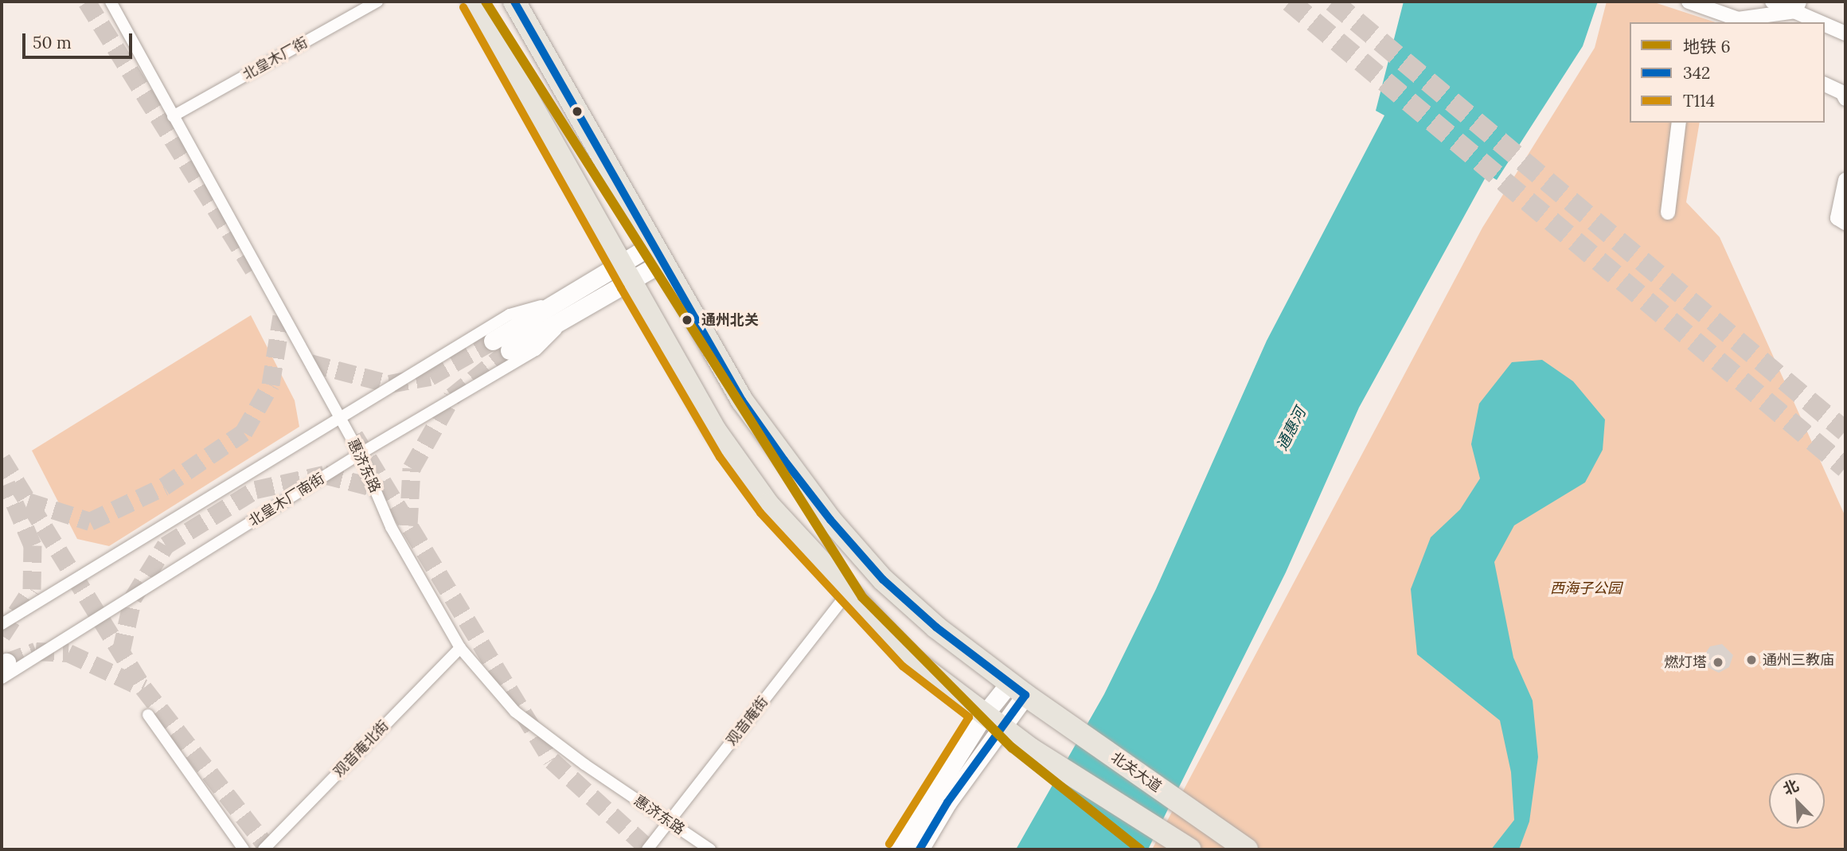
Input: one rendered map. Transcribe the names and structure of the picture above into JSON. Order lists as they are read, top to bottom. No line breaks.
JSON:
{"streets":{"main road":["北关大道"],"street":["北皇木厂街","惠济东路","北皇木厂南街","观音庵街","观音庵北街"]},"crossings":[["北皇木厂街","惠济东路"],["惠济东路","北皇木厂南街"],["惠济东路","观音庵街"],["惠济东路","观音庵北街"],["北皇木厂南街","北关大道"]],"water":["通惠河"],"parks":["西海子公园"],"places":["通州北关","通州三教庙","燃灯塔"],"lines":["metro line 6","transit line 342","transit line T114"],"legend":["地铁 6","342","T114"],"scale_bar":"50 m","north":"top left"}
